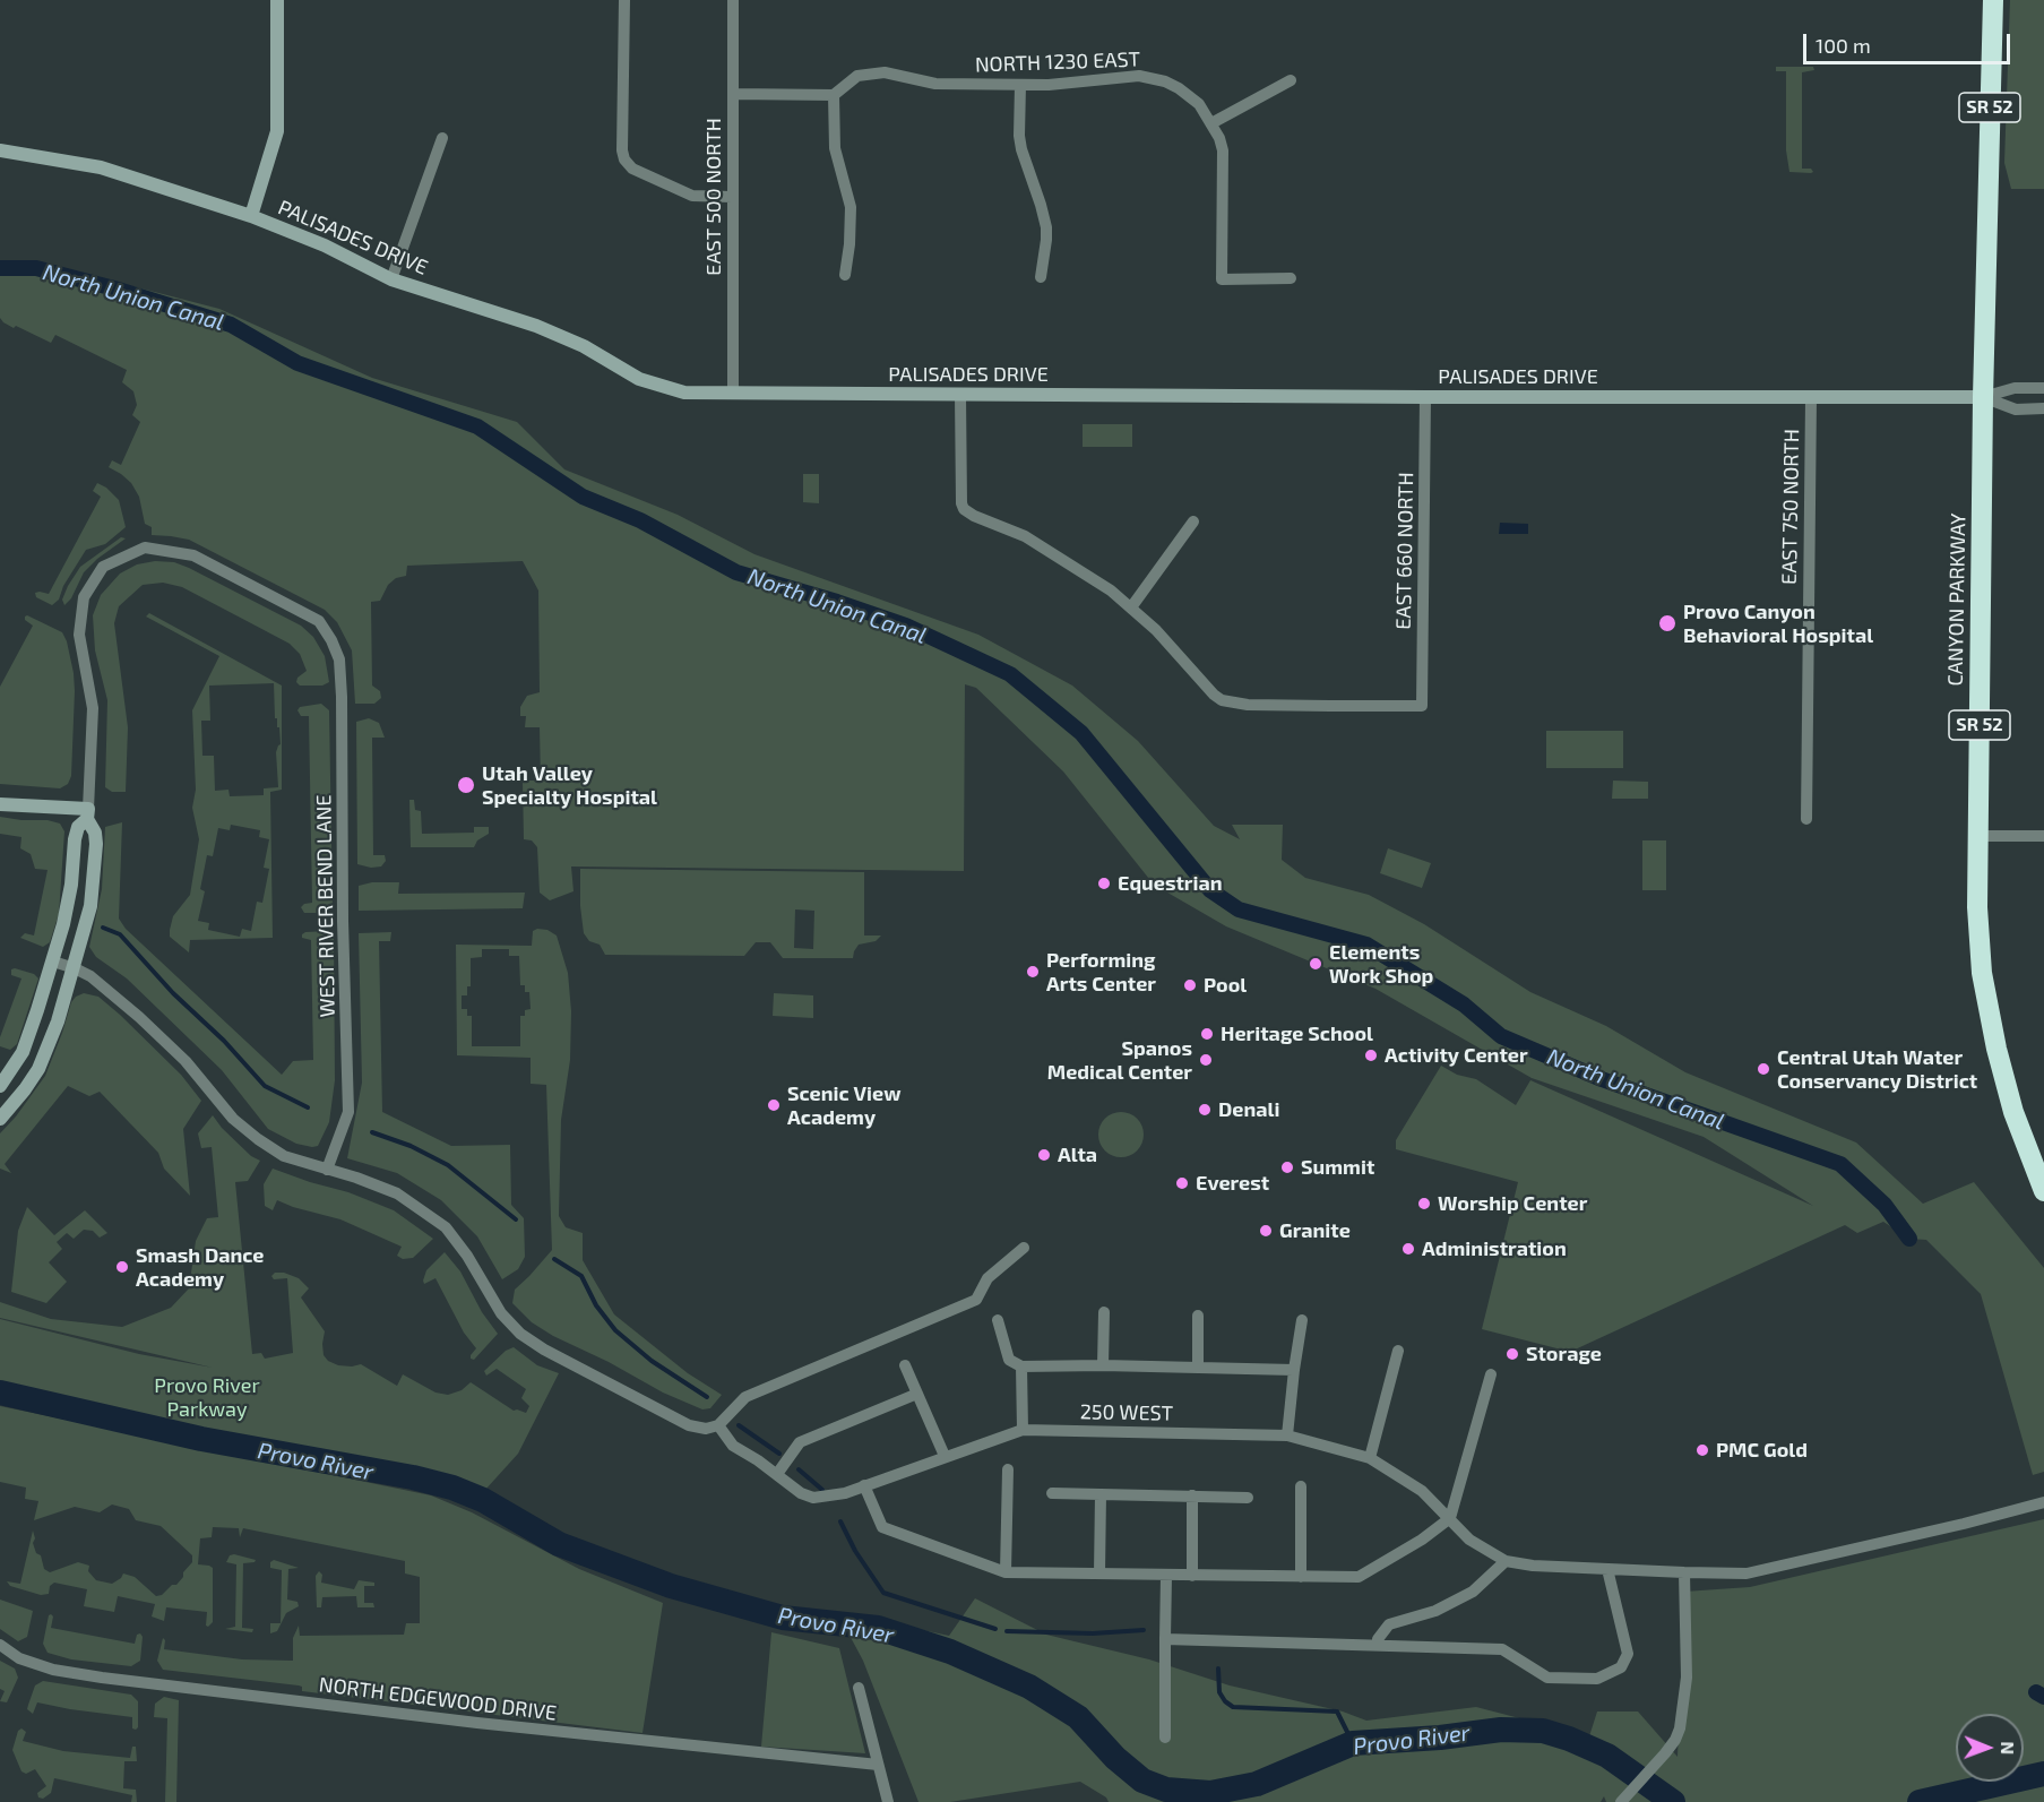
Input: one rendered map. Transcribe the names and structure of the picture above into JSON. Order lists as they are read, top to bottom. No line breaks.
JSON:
{"streets":{"highway":["SR 52","CANYON PARKWAY"],"street":["NORTH 1230 EAST","EAST 500 NORTH","PALISADES DRIVE","EAST 750 NORTH","EAST 660 NORTH","WEST RIVER BEND LANE","250 WEST","NORTH EDGEWOOD DRIVE"]},"crossings":[["EAST 500 NORTH","PALISADES DRIVE"],["PALISADES DRIVE","EAST 750 NORTH"],["PALISADES DRIVE","EAST 660 NORTH"],["PALISADES DRIVE","CANYON PARKWAY"]],"water":["North Union Canal","Provo River"],"parks":["Provo River Parkway"],"places":["Provo Canyon Behavioral Hospital","Utah Valley Specialty Hospital","Equestrian","Elements Work Shop","Performing Arts Center","Pool","Heritage School","Activity Center","Spanos Medical Center","Central Utah Water Conservancy District","Scenic View Academy","Denali","Alta","Summit","Everest","Worship Center","Granite","Administration","Smash Dance Academy","Storage","PMC Gold"],"scale_bar":"100 m","north":"right"}
